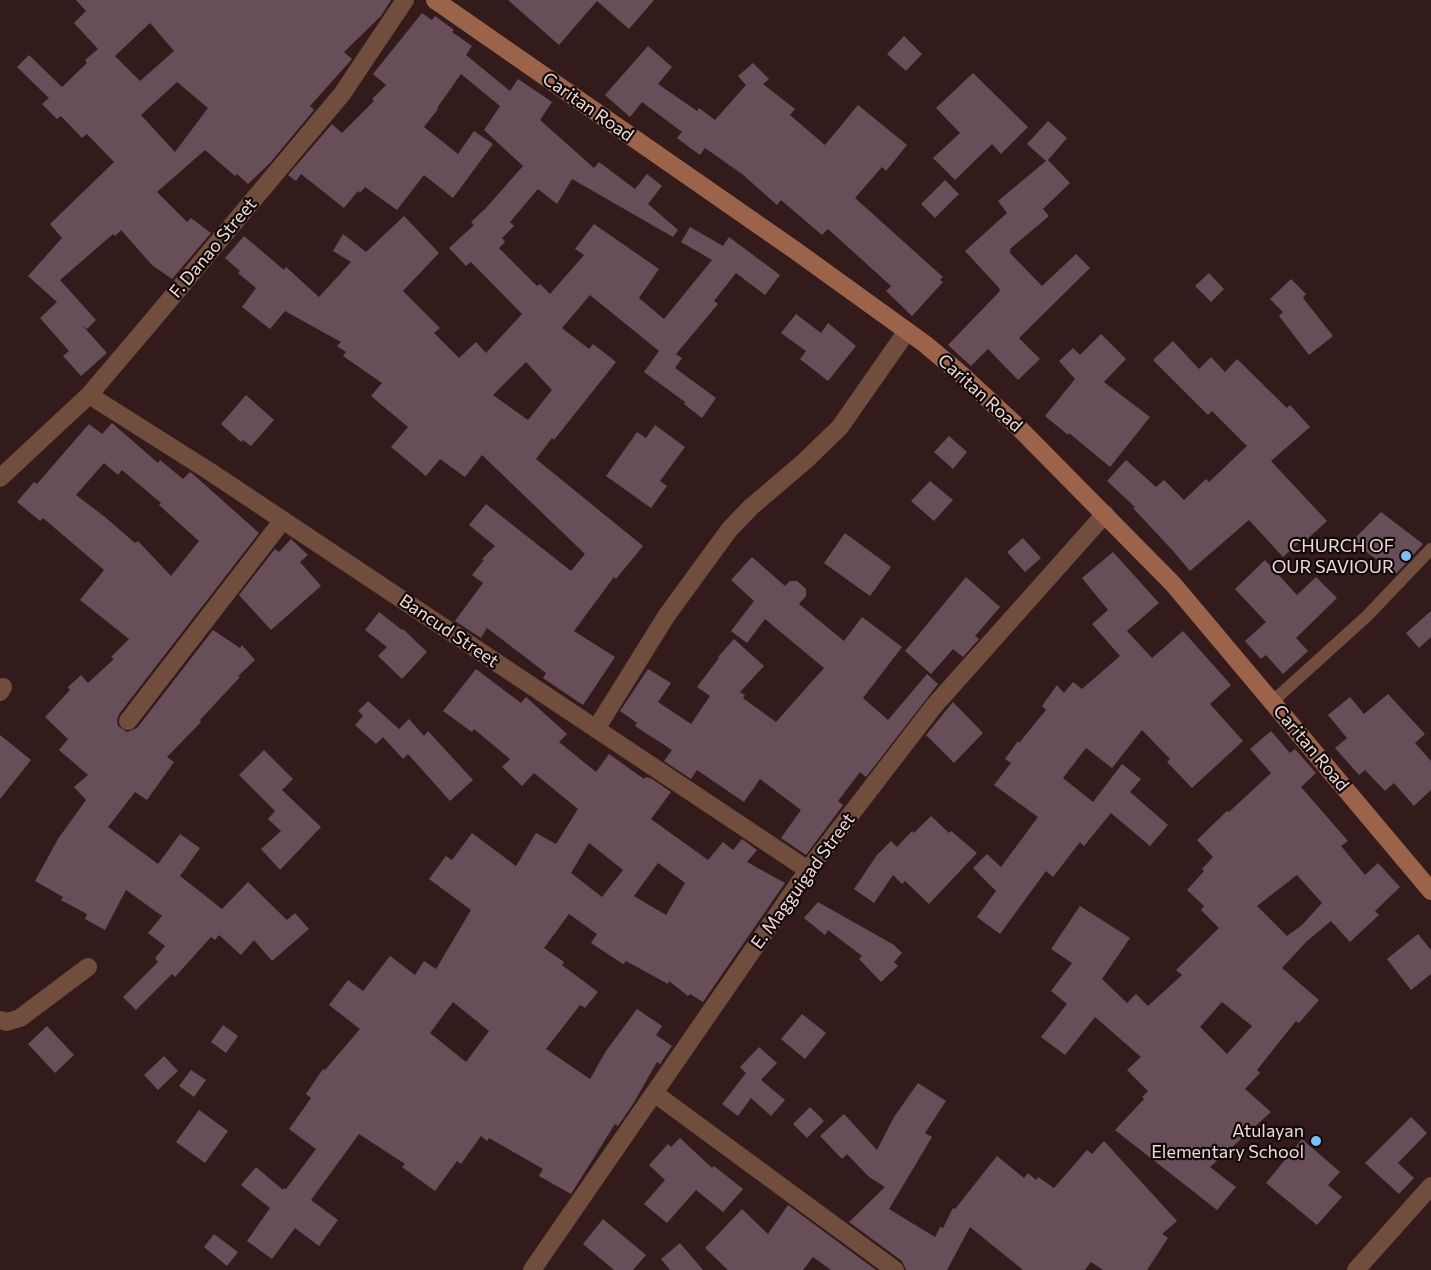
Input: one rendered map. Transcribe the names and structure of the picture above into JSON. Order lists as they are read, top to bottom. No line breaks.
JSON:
{"streets":{"main road":["Caritan Road"],"street":["F. Danao Street","Bancud Street","E. Magguigad Street"]},"crossings":[["Caritan Road","E. Magguigad Street"],["F. Danao Street","Bancud Street"],["Bancud Street","E. Magguigad Street"]],"places":["CHURCH OF OUR SAVIOUR","Atulayan Elementary School"]}
